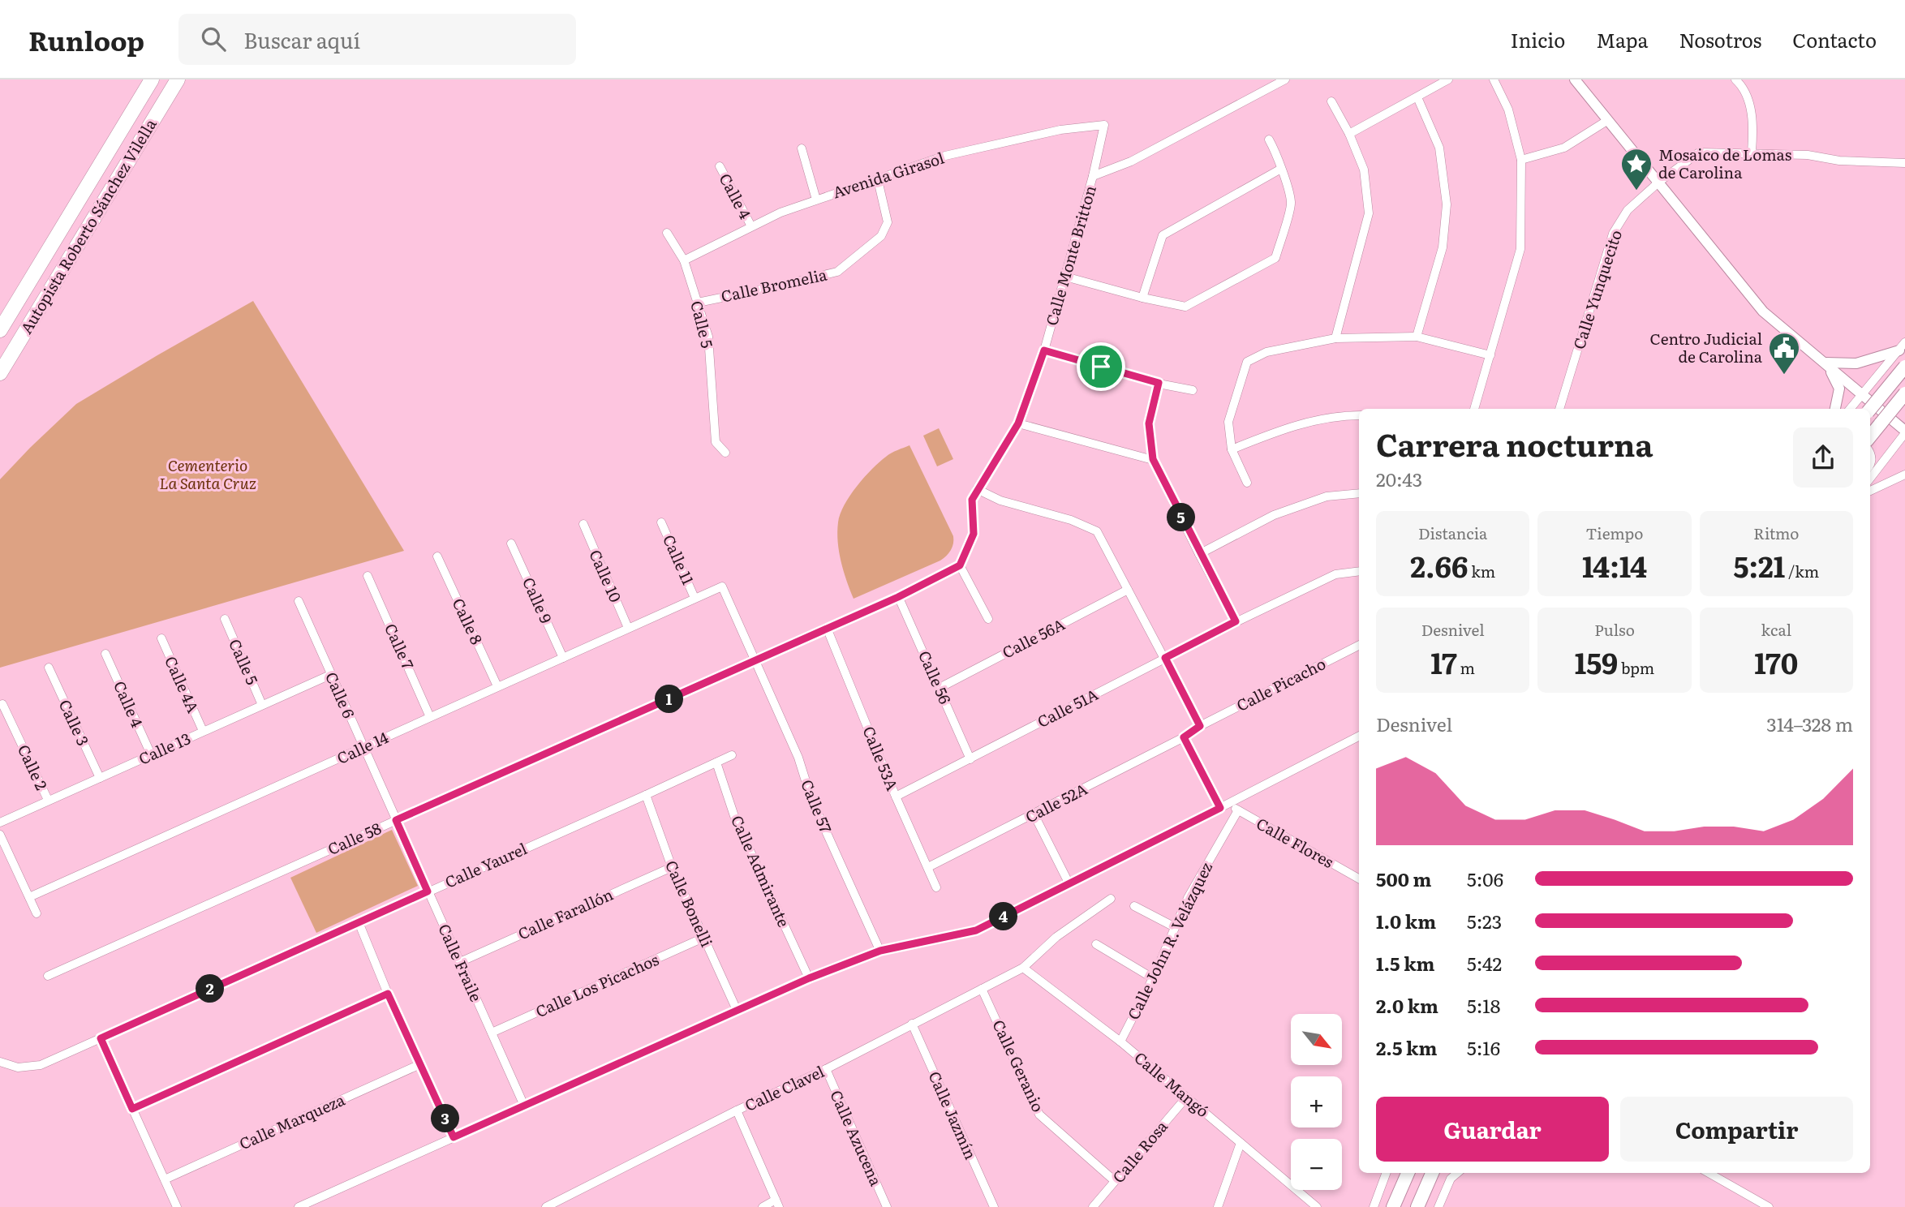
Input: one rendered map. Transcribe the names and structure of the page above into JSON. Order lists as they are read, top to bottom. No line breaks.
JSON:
{"streets":{"highway":["Autopista Roberto Sánchez Vilella"],"street":["Avenida Girasol","Calle 4","Calle Monte Britton","Calle Bromelia","Calle Yunquecito","Calle 5","Calle 11","Calle 10","Calle 9","Calle 8","Calle 56A","Calle 7","Calle 56","Calle 4A","Calle Picacho","Calle 6","Calle 51A","Calle 3","Calle 14","Calle 13","Calle 53A","Calle 2","Calle 52A","Calle 57","Calle 58","Calle Flores","Calle Yaurel","Calle Admirante","Calle Bonelli","Calle Farallón","Calle John R. Velázquez","Calle Fraile","Calle Los Picachos","Calle Geranio","Calle Mangó","Calle Clavel","Calle Jazmín","Calle Marqueza","Calle Azucena","Calle Rosa"]},"crossings":[["Avenida Girasol","Calle 4"],["Avenida Girasol","Calle Monte Britton"],["Avenida Girasol","Calle Bromelia"],["Avenida Girasol","Calle 5"],["Calle 4","Calle 13"],["Calle Bromelia","Calle 5"],["Calle 5","Calle 13"],["Calle 11","Calle 14"],["Calle 10","Calle 14"],["Calle 9","Calle 14"],["Calle 8","Calle 14"],["Calle 56A","Calle 56"],["Calle 7","Calle 14"],["Calle 56","Calle 51A"],["Calle 56","Calle 58"],["Calle 4A","Calle 13"],["Calle Picacho","Calle 52A"],["Calle 6","Calle 14"],["Calle 6","Calle 13"],["Calle 6","Calle 58"],["Calle 6","Calle Fraile"],["Calle 51A","Calle 53A"],["Calle 3","Calle 13"],["Calle 14","Calle 57"],["Calle 13","Calle 2"],["Calle 53A","Calle 52A"],["Calle 53A","Calle 58"],["Calle 57","Calle 58"],["Calle 58","Calle Fraile"],["Calle Flores","Calle John R. Velázquez"],["Calle Yaurel","Calle Admirante"],["Calle Yaurel","Calle Bonelli"],["Calle Yaurel","Calle Fraile"],["Calle Bonelli","Calle Farallón"],["Calle Bonelli","Calle Los Picachos"],["Calle Farallón","Calle Fraile"],["Calle John R. Velázquez","Calle Mangó"],["Calle Fraile","Calle Los Picachos"],["Calle Geranio","Calle Clavel"],["Calle Geranio","Calle Rosa"],["Calle Mangó","Calle Clavel"],["Calle Mangó","Calle Rosa"],["Calle Clavel","Calle Jazmín"],["Calle Clavel","Calle Azucena"]],"parks":["Cementerio La Santa Cruz"],"places":{"place":["Mosaico de Lomas de Carolina"],"public building":["Centro Judicial de Carolina"]},"north":"bottom right","page":{"header":"Runloop","search":"Buscar aquí","nav":["Inicio","Mapa","Nosotros","Contacto"],"heading":["Carrera nocturna","20:43"],"pins":["5","1","4","2","3"],"stats":[["Distancia","2.66 km"],["Tiempo","14:14"],["Ritmo","5:21 /km"],["Desnivel","17 m"],["Pulso","159 bpm"],["kcal","170"]],"chart":["Desnivel","314–328 m"],"list":[{"name":"500 m","note":"5:06"},{"name":"1.0 km","note":"5:23"},{"name":"1.5 km","note":"5:42"},{"name":"2.0 km","note":"5:18"},{"name":"2.5 km","note":"5:16"}],"map_buttons":["+","−"],"buttons":["Guardar","Compartir"]}}
